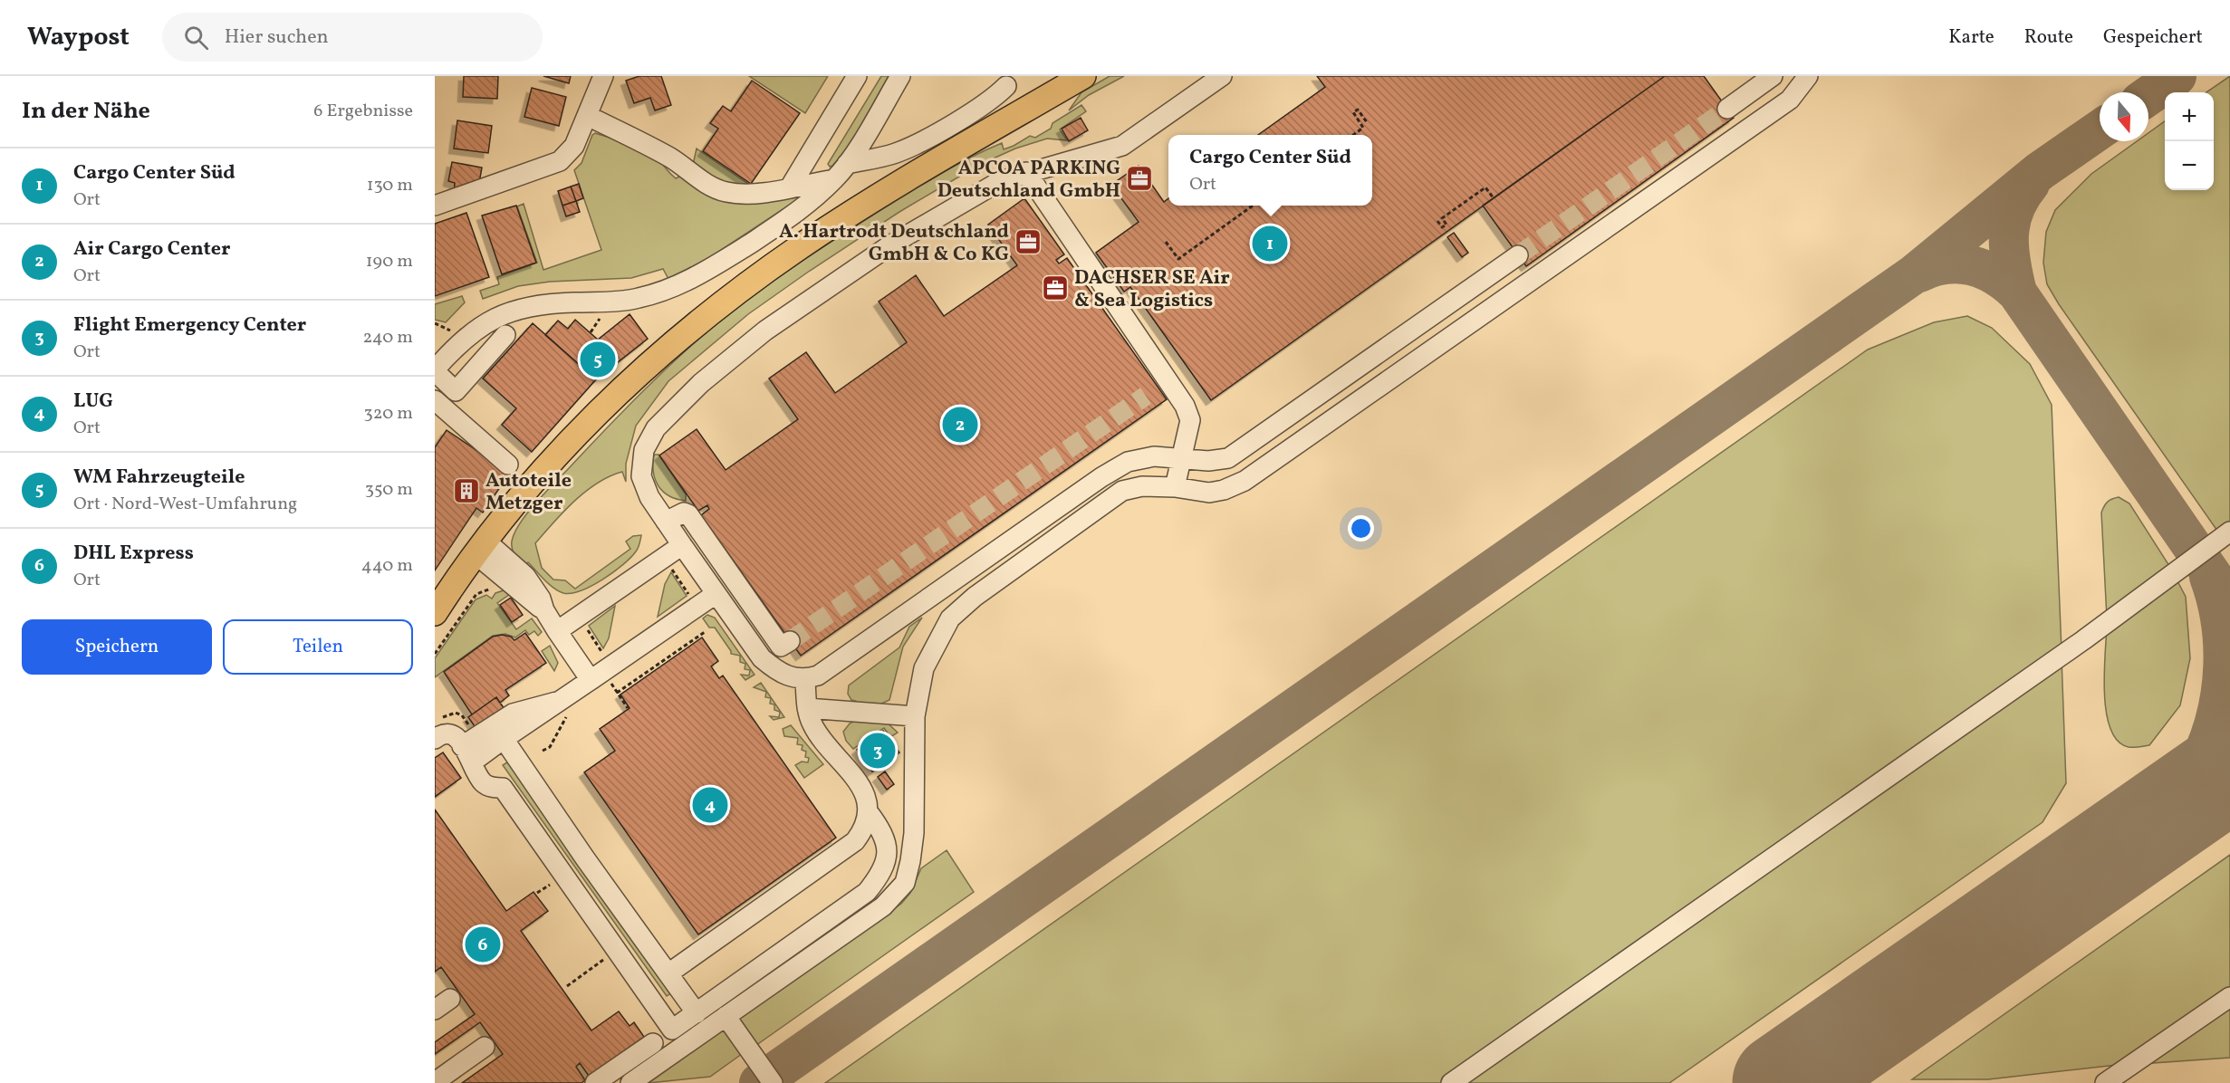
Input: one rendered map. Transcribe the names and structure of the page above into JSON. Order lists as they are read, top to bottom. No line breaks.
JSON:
{"places":{"office":["APCOA PARKING Deutschland GmbH","A. Hartrodt Deutschland GmbH & Co KG","DACHSER SE Air & Sea Logistics"],"building":["Autoteile Metzger"]},"north":"bottom","page":{"header":"Waypost","search":"Hier suchen","nav":["Karte","Route","Gespeichert"],"heading":["In der Nähe","6 Ergebnisse"],"map_buttons":["+","−"],"popup":["Cargo Center Süd","Ort"],"list":[{"mark":"1","name":"Cargo Center Süd","note":"Ort","value":"130 m"},{"mark":"2","name":"Air Cargo Center","note":"Ort","value":"190 m"},{"mark":"3","name":"Flight Emergency Center","note":"Ort","value":"240 m"},{"mark":"4","name":"LUG","note":"Ort","value":"320 m"},{"mark":"5","name":"WM Fahrzeugteile","note":"Ort · Nord-West-Umfahrung","value":"350 m"},{"mark":"6","name":"DHL Express","note":"Ort","value":"440 m"}],"pins":["1","5","2","3","4","6"],"buttons":["Speichern","Teilen"]}}
